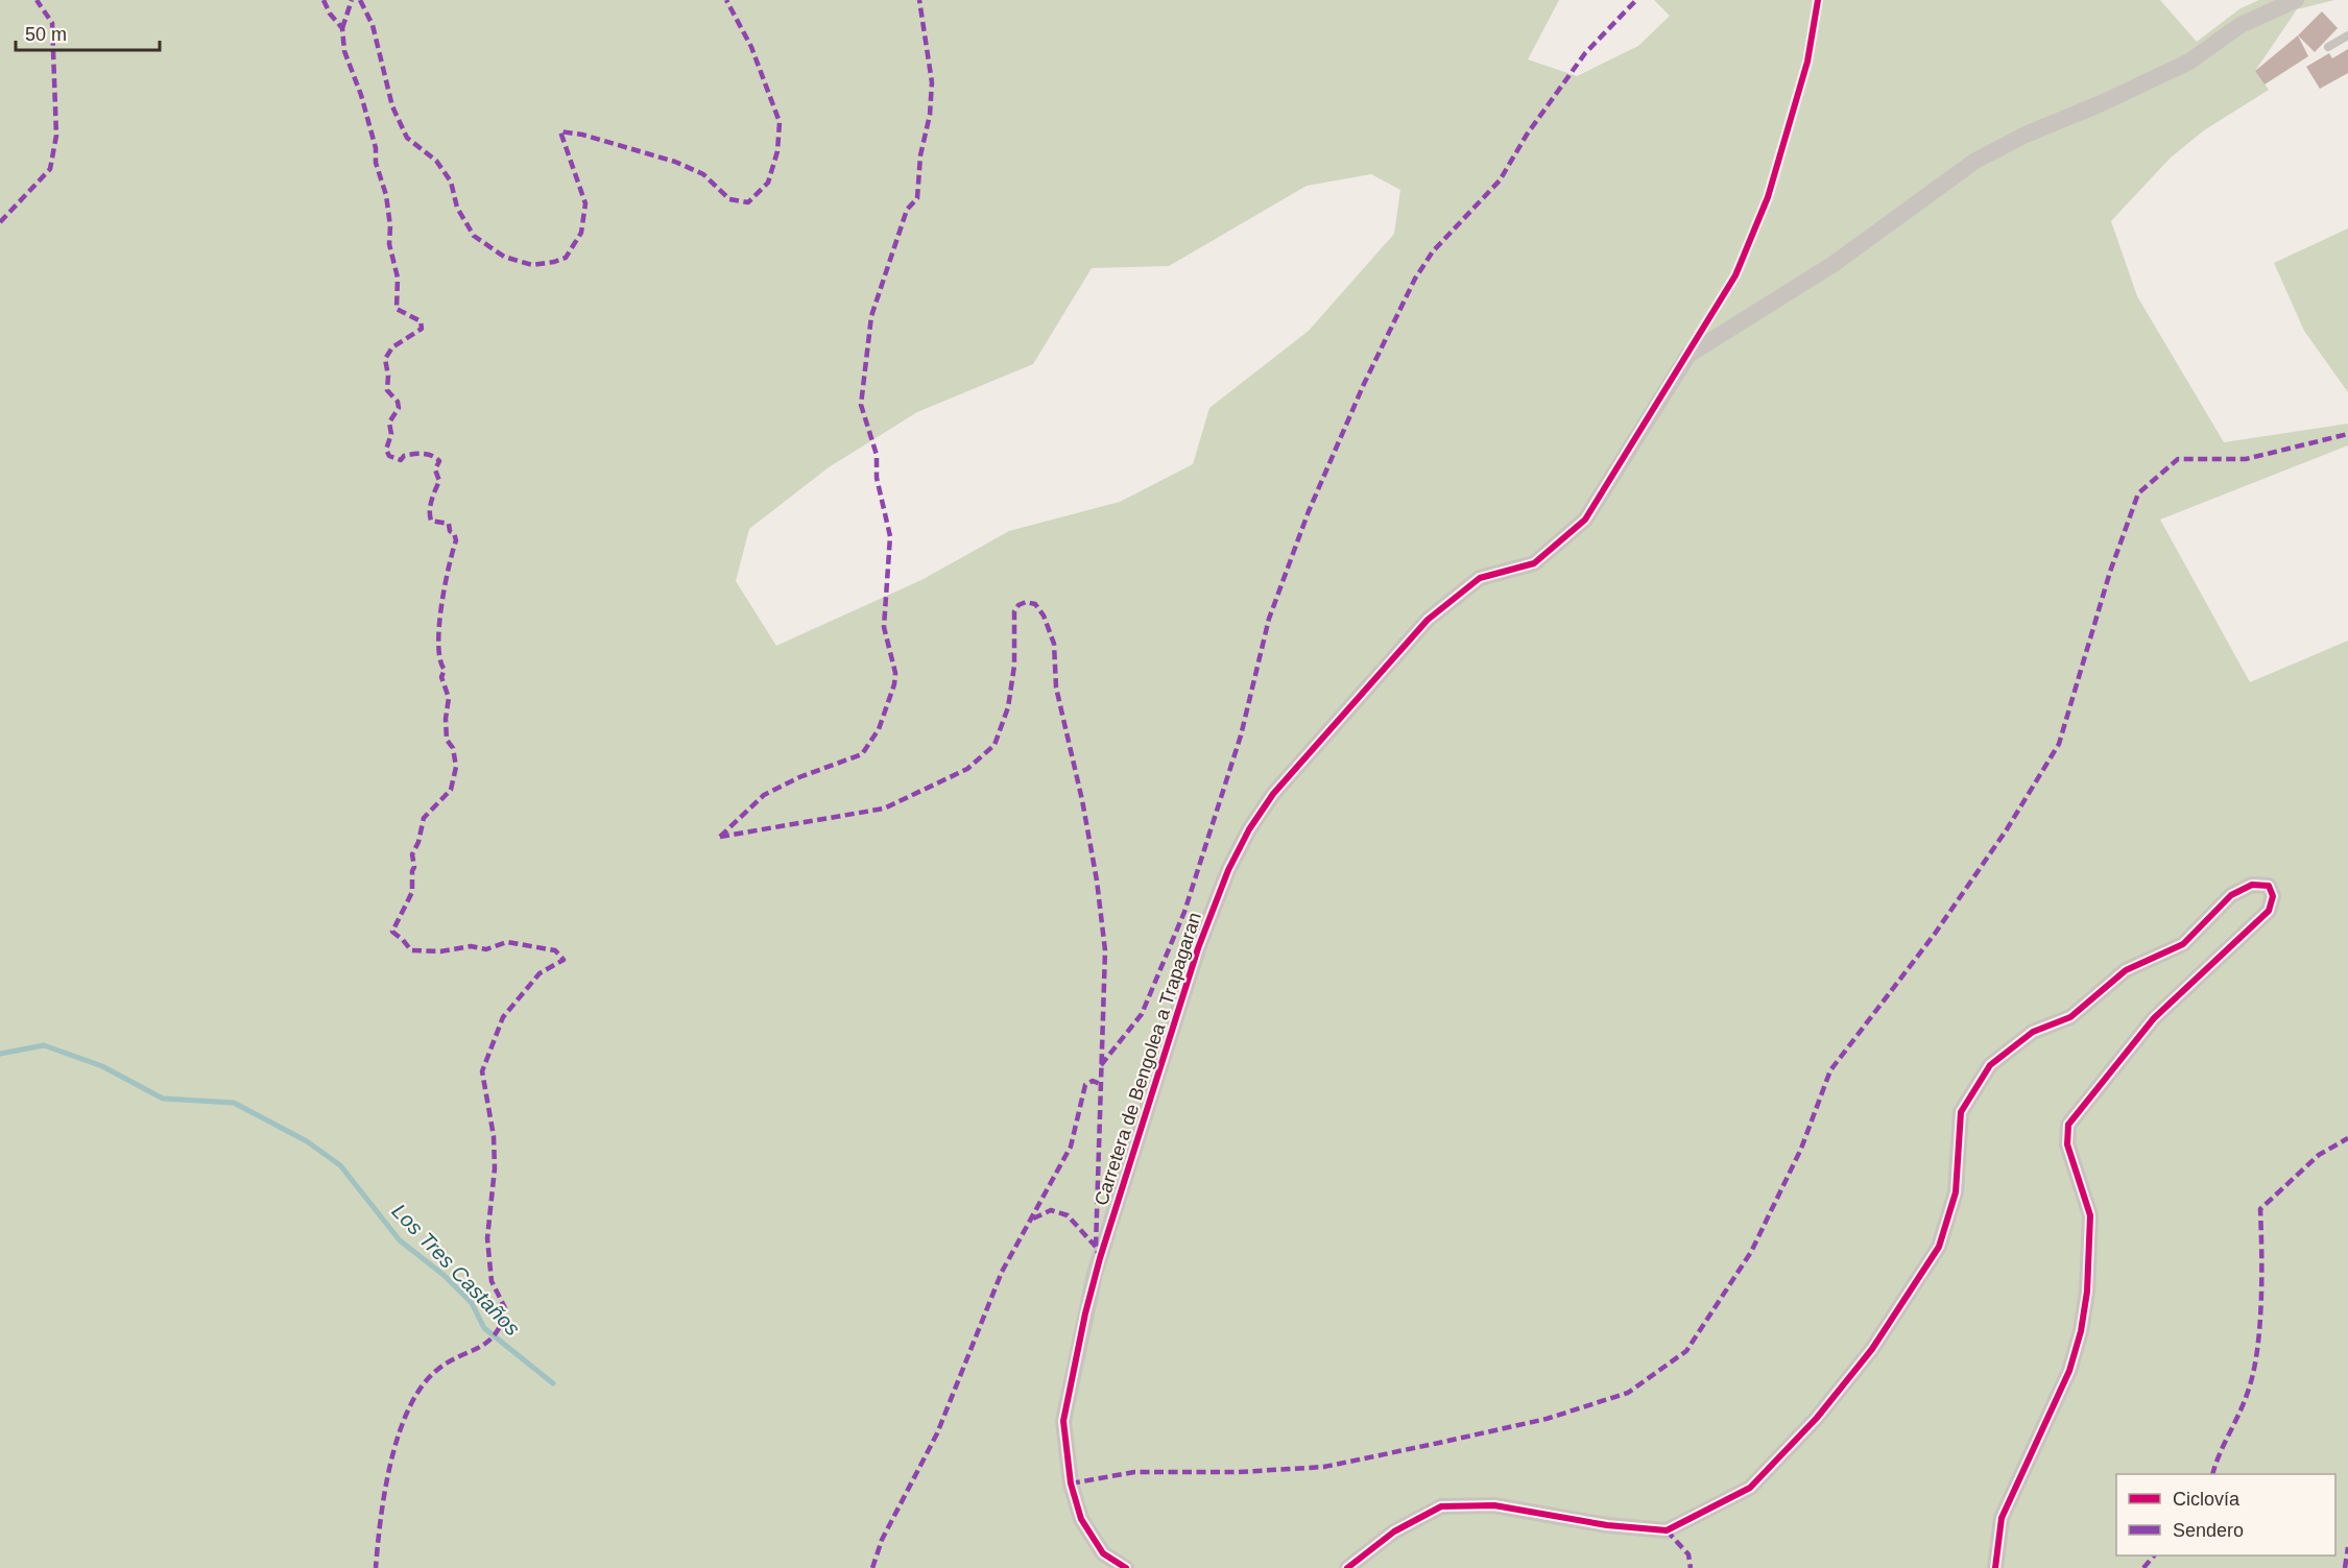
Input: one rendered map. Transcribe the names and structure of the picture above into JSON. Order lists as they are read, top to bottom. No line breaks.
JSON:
{"streets":{"street":["Carretera de Bengolea a Trapagaran"]},"water":["Los Tres Castaños"],"legend":["Ciclovía","Sendero"],"scale_bar":"50 m"}
